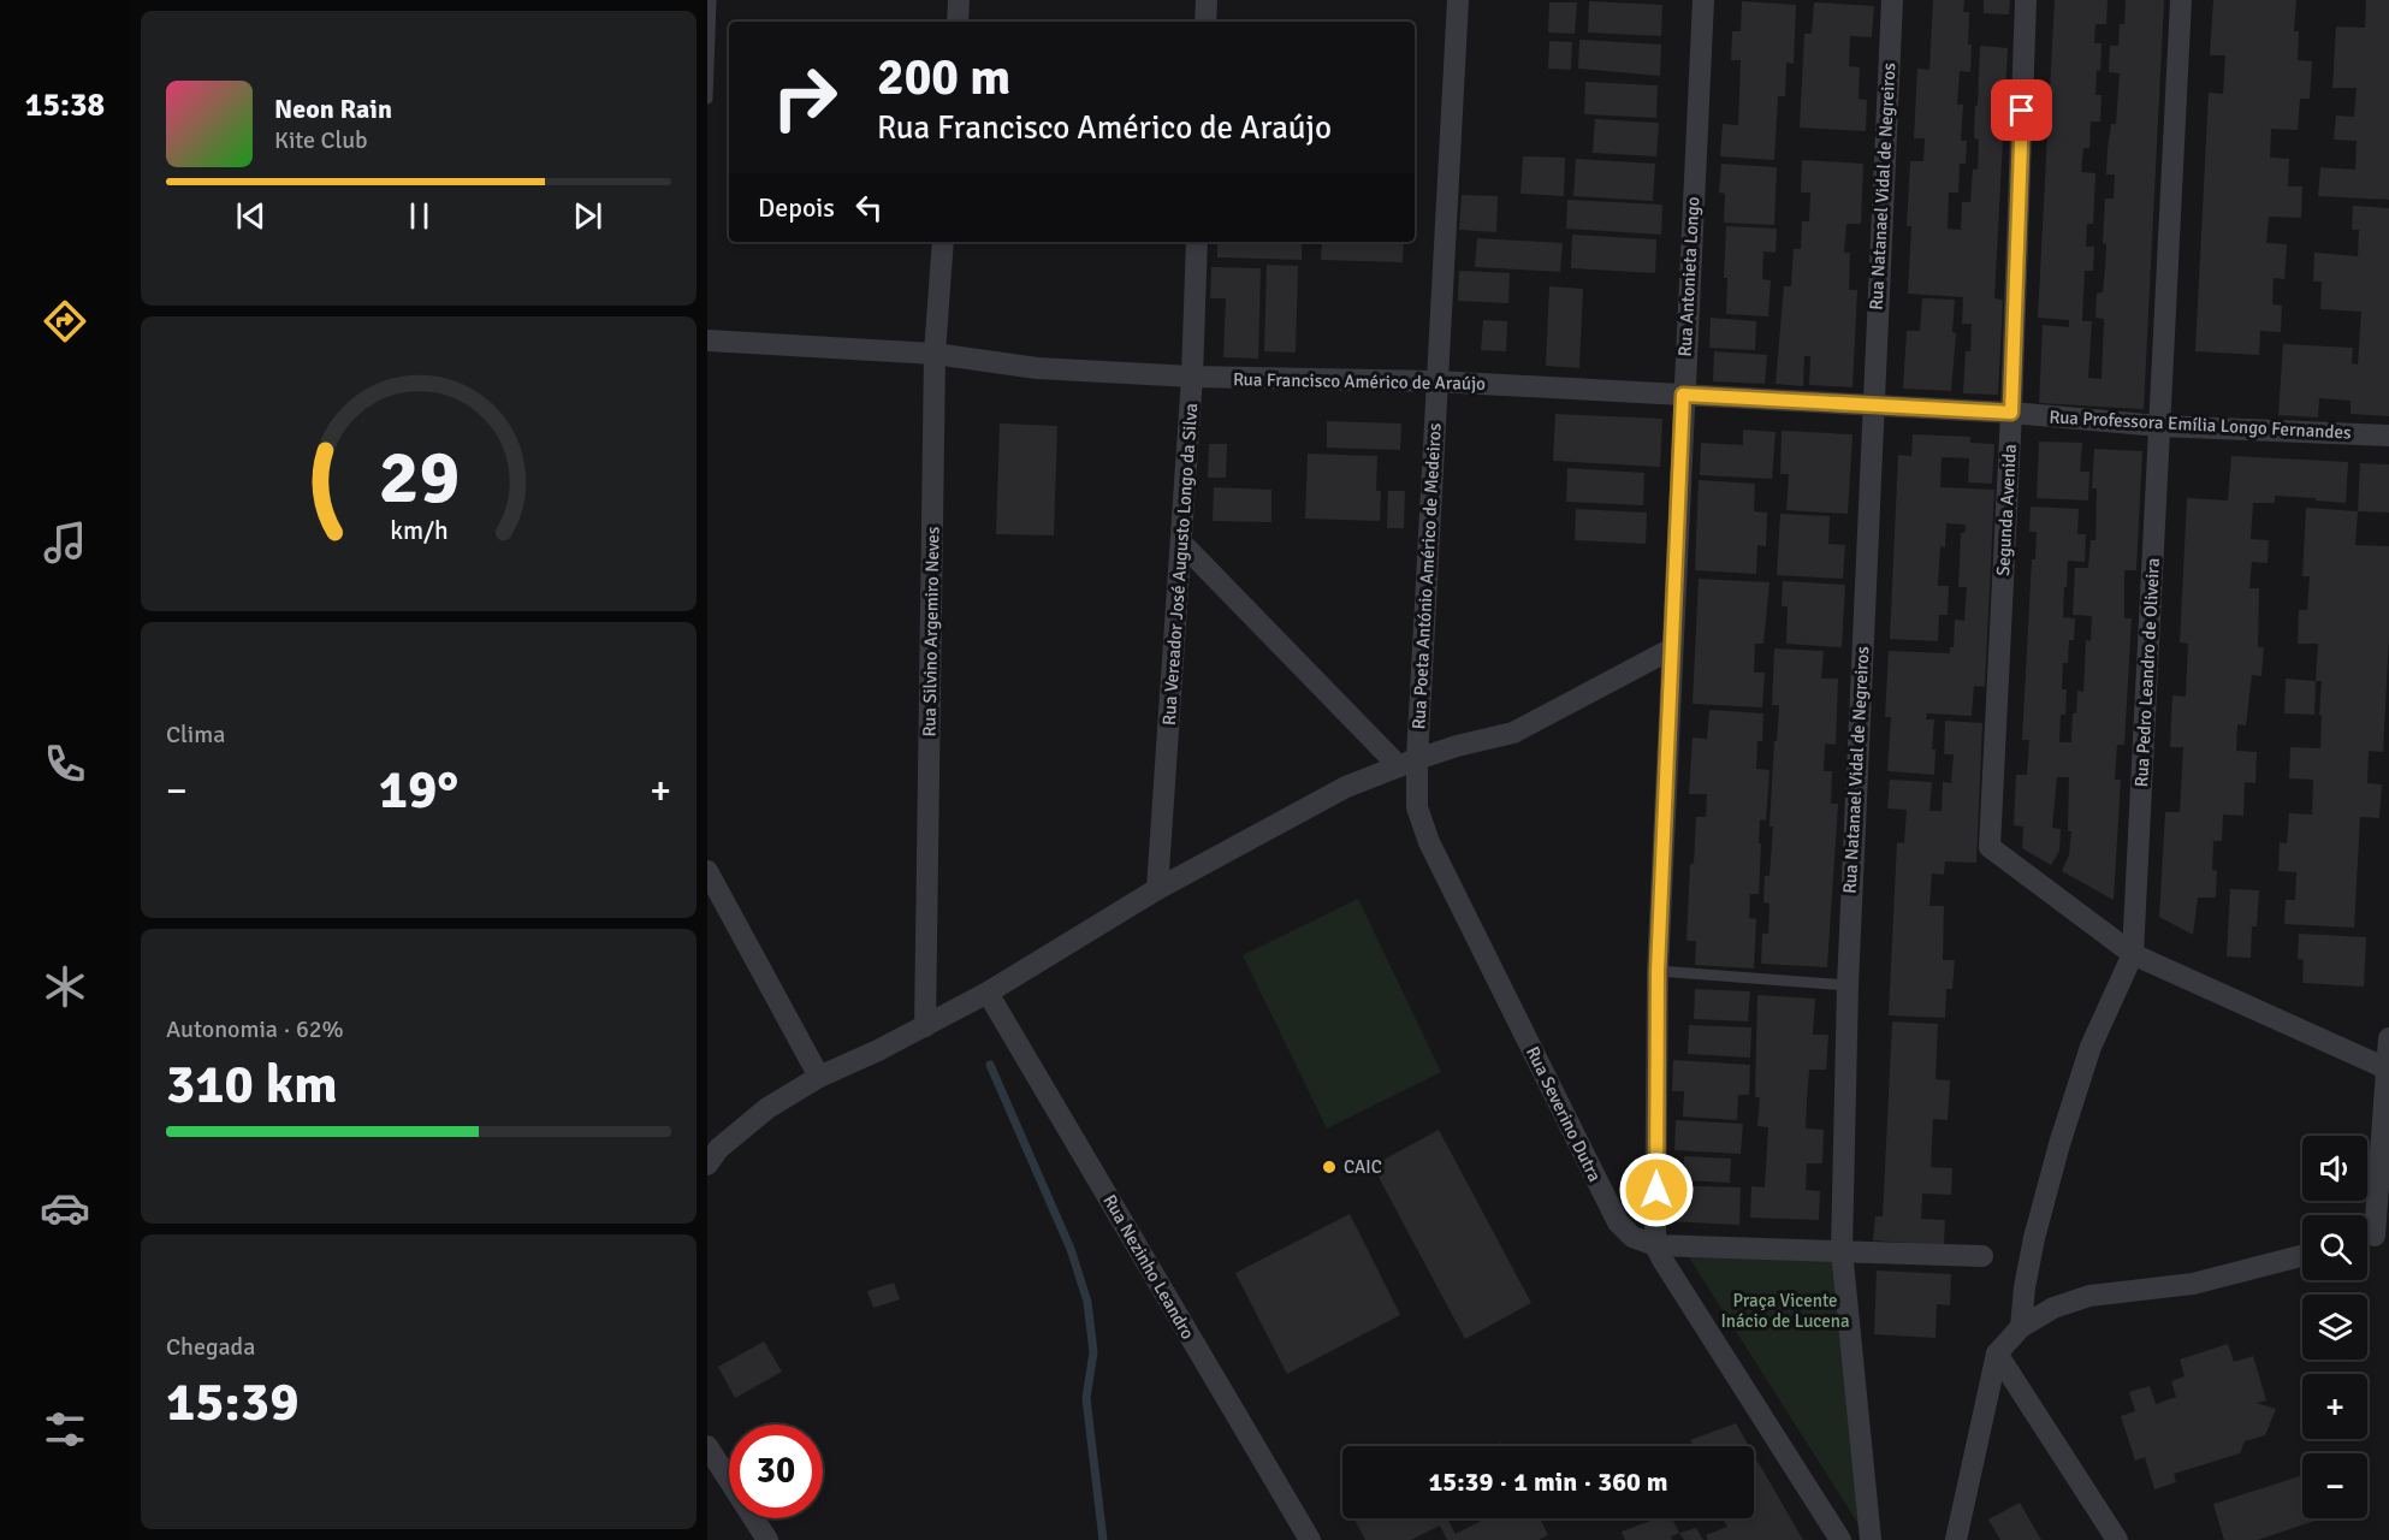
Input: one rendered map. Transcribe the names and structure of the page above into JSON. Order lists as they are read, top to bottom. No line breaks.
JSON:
{"streets":{"street":["Rua Natanael Vidal de Negreiros","Rua Antonieta Longo","Rua Francisco Américo de Araújo","Rua Professora Emília Longo Fernandes","Segunda Avenida","Rua Vereador José Augusto Longo da Silva","Rua Poeta António Américo de Medeiros","Rua Silvino Argemiro Neves","Rua Pedro Leandro de Oliveira","Rua Severino Dutra","Rua Nezinho Leandro"]},"crossings":[["Rua Natanael Vidal de Negreiros","Rua Francisco Américo de Araújo"],["Rua Antonieta Longo","Rua Francisco Américo de Araújo"],["Rua Antonieta Longo","Rua Severino Dutra"],["Rua Francisco Américo de Araújo","Rua Professora Emília Longo Fernandes"],["Rua Francisco Américo de Araújo","Segunda Avenida"],["Rua Francisco Américo de Araújo","Rua Vereador José Augusto Longo da Silva"],["Rua Francisco Américo de Araújo","Rua Poeta António Américo de Medeiros"],["Rua Francisco Américo de Araújo","Rua Silvino Argemiro Neves"],["Rua Professora Emília Longo Fernandes","Segunda Avenida"],["Rua Professora Emília Longo Fernandes","Rua Pedro Leandro de Oliveira"],["Segunda Avenida","Rua Pedro Leandro de Oliveira"],["Rua Poeta António Américo de Medeiros","Rua Severino Dutra"]],"parks":["Praça Vicente Inácio de Lucena"],"places":["CAIC"],"page":{"tabs":"15:38","turn":["200 m","Rua Francisco Américo de Araújo"],"song":["Neon Rain","Kite Club"],"then":"Depois","tile":["Clima",["Autonomia · 62%","310 km"],["Chegada","15:39"]],"heat":["−","19°","+"],"map_buttons":["+","−"],"limit":"30","trip":"15:39 · 1 min · 360 m","gauge":["29","km/h"]}}
